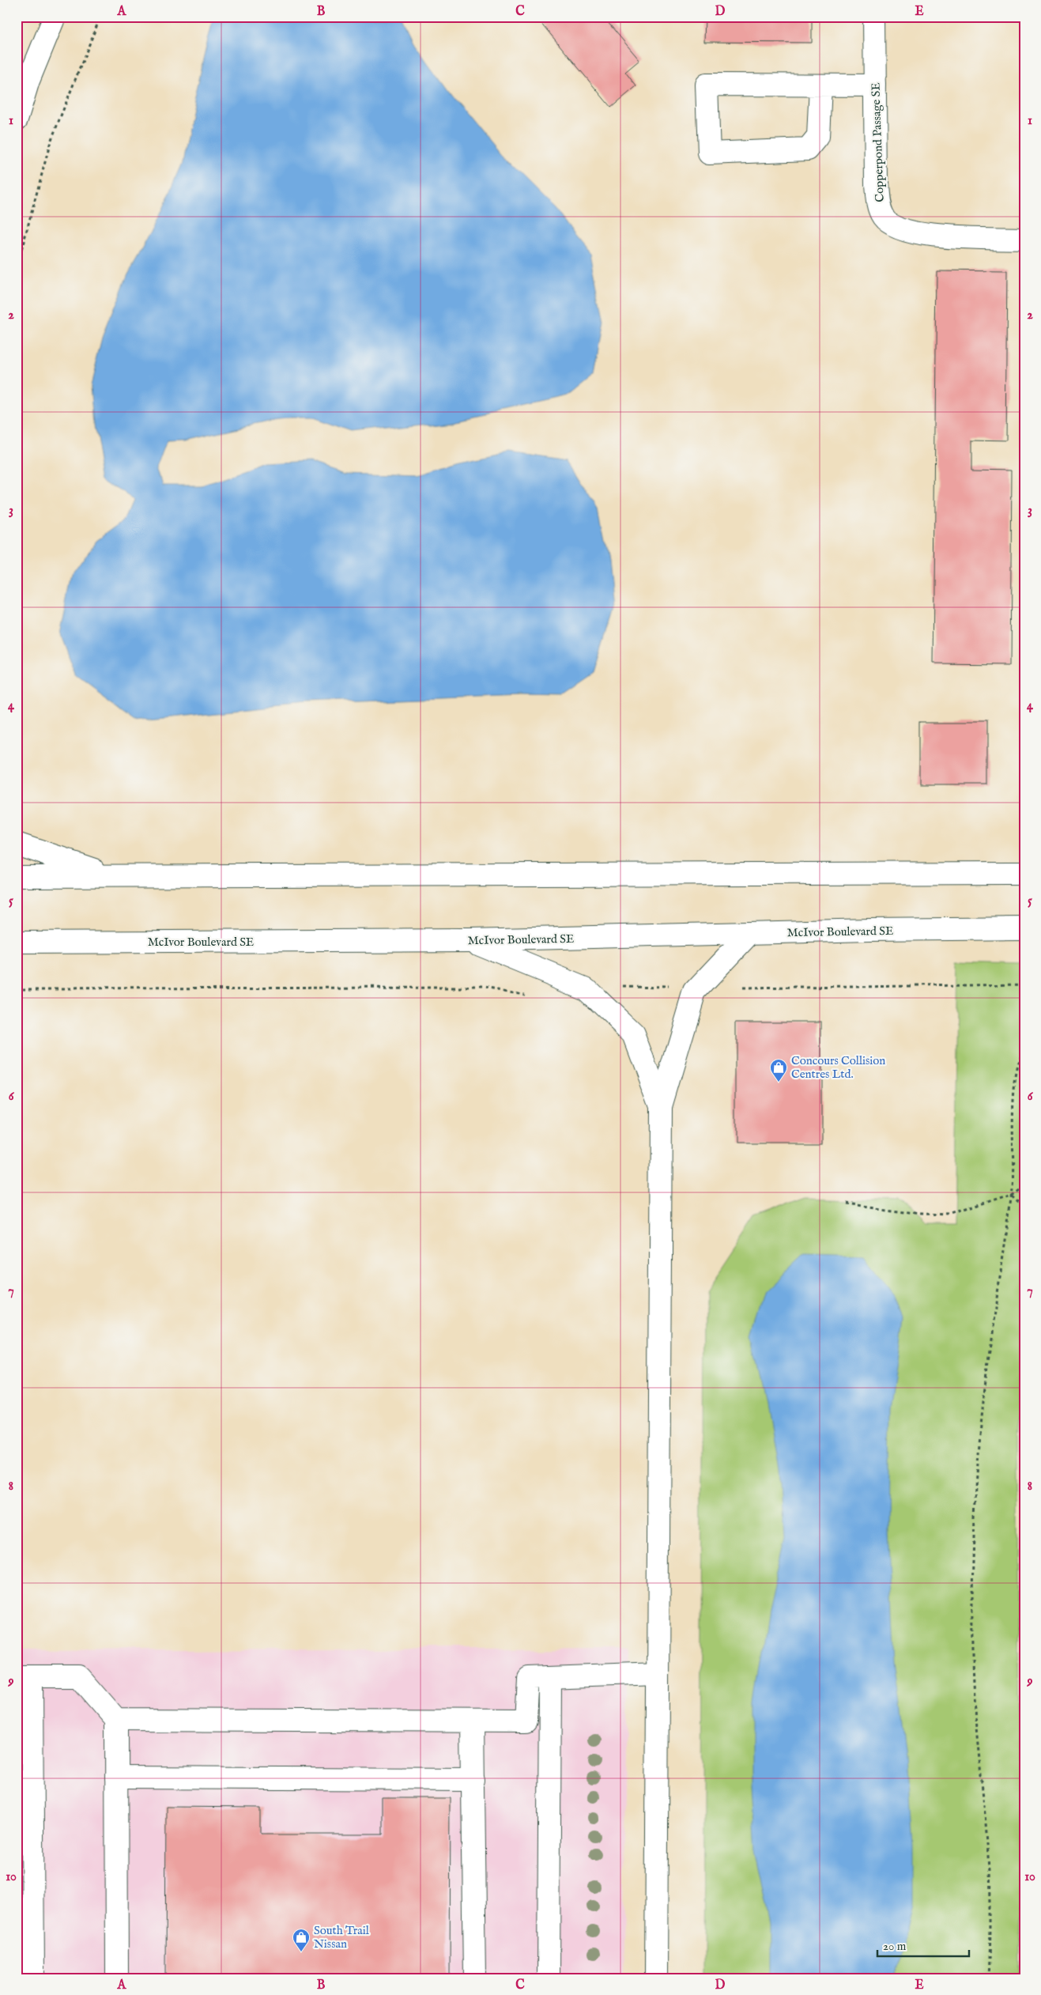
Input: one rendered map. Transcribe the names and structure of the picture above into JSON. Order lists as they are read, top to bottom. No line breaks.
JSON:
{"streets":{"main road":["Copperpond Passage SE","McIvor Boulevard SE"]},"places":{"shop":["Concours Collision Centres Ltd.","South Trail Nissan"]},"scale_bar":"20 m","grid":{"columns":["A","B","C","D","E"],"rows":["1","2","3","4","5","6","7","8","9","10"]}}
